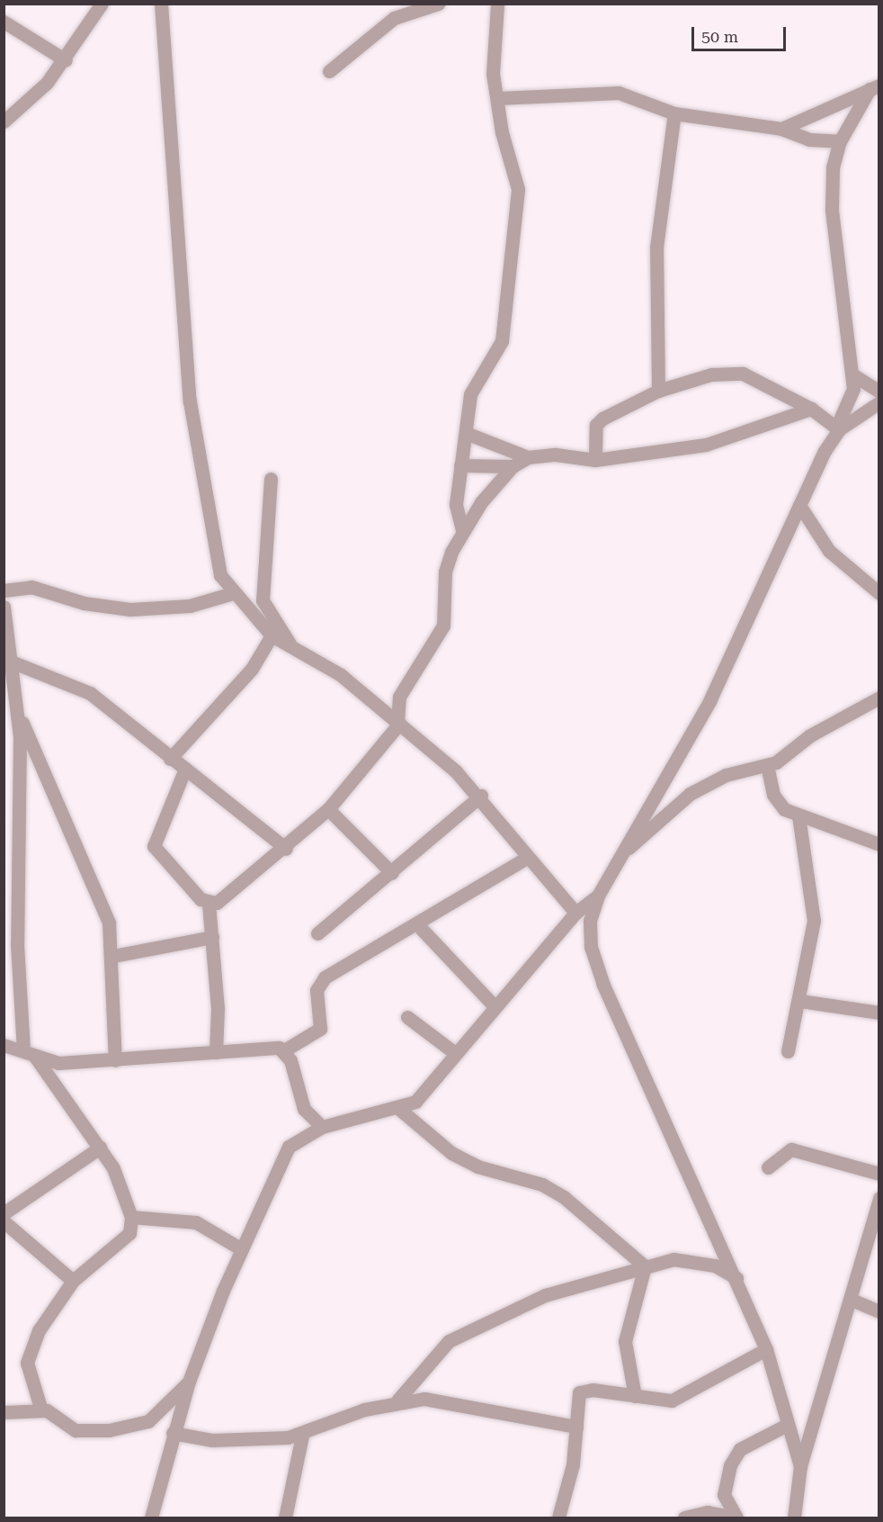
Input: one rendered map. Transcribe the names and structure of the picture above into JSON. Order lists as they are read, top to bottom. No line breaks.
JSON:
{"scale_bar":"50 m"}
